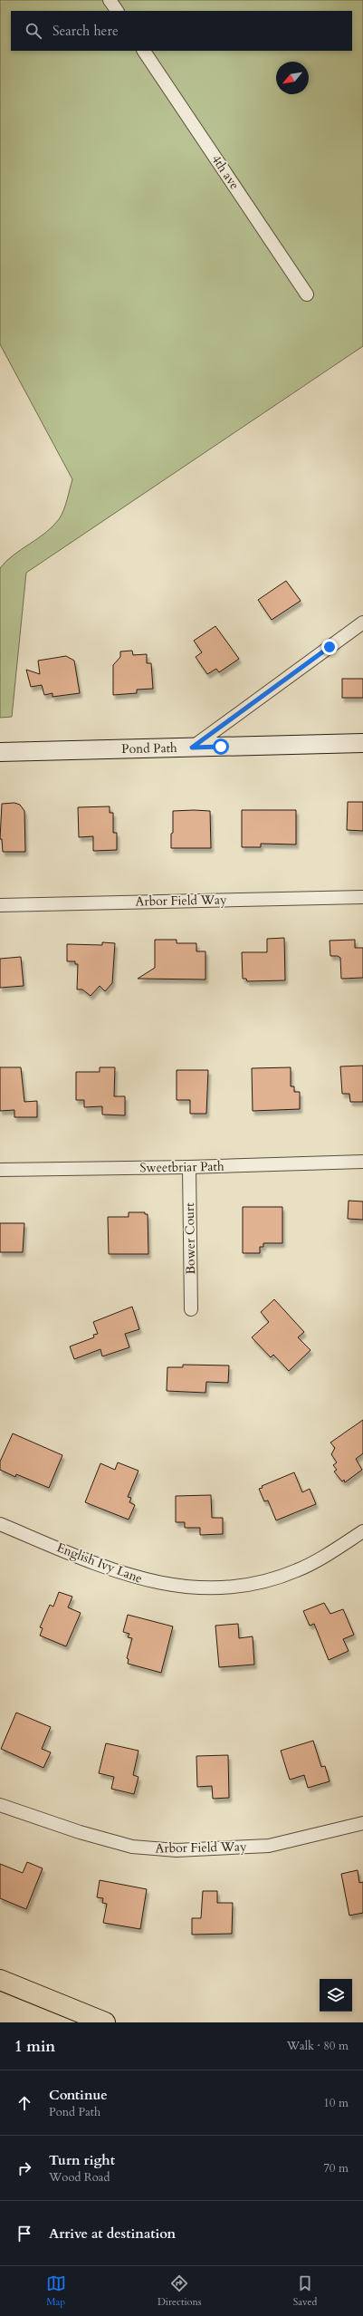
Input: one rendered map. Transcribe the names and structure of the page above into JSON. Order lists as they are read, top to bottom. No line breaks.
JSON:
{"streets":{"street":["4th ave","Pond Path","Arbor Field Way","Sweetbriar Path","Bower Court","English Ivy Lane"]},"crossings":[["Sweetbriar Path","Bower Court"]],"north":"bottom left","page":{"search":"Search here","heading":["1 min","Walk · 80 m"],"list":[["Continue","Pond Path","10 m"],["Turn right","Wood Road","70 m"],"Arrive at destination"],"nav":["Map","Directions","Saved"]}}
